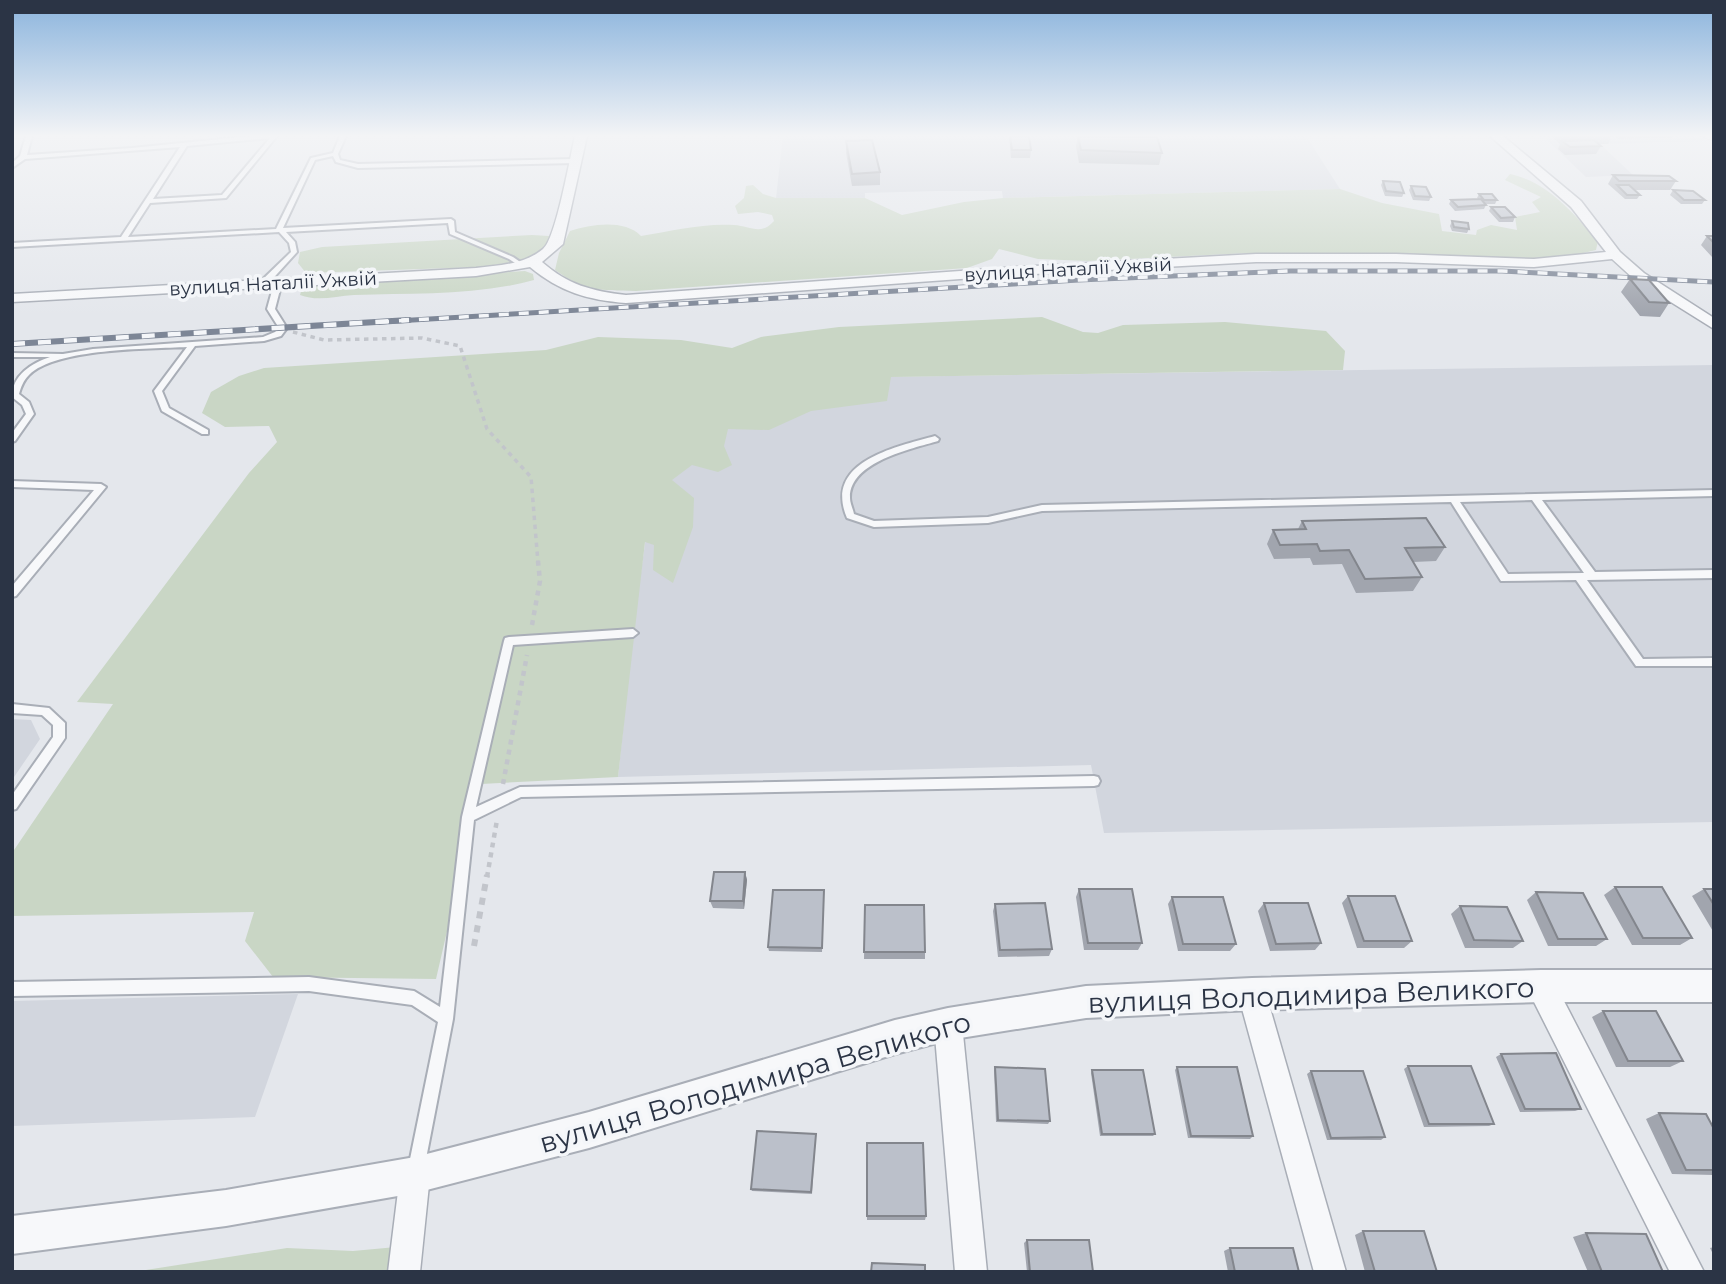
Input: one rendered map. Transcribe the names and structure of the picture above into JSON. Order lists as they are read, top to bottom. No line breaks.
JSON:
{"streets":{"street":["вулиця Наталії Ужвій","вулиця Володимира Великого"]}}
